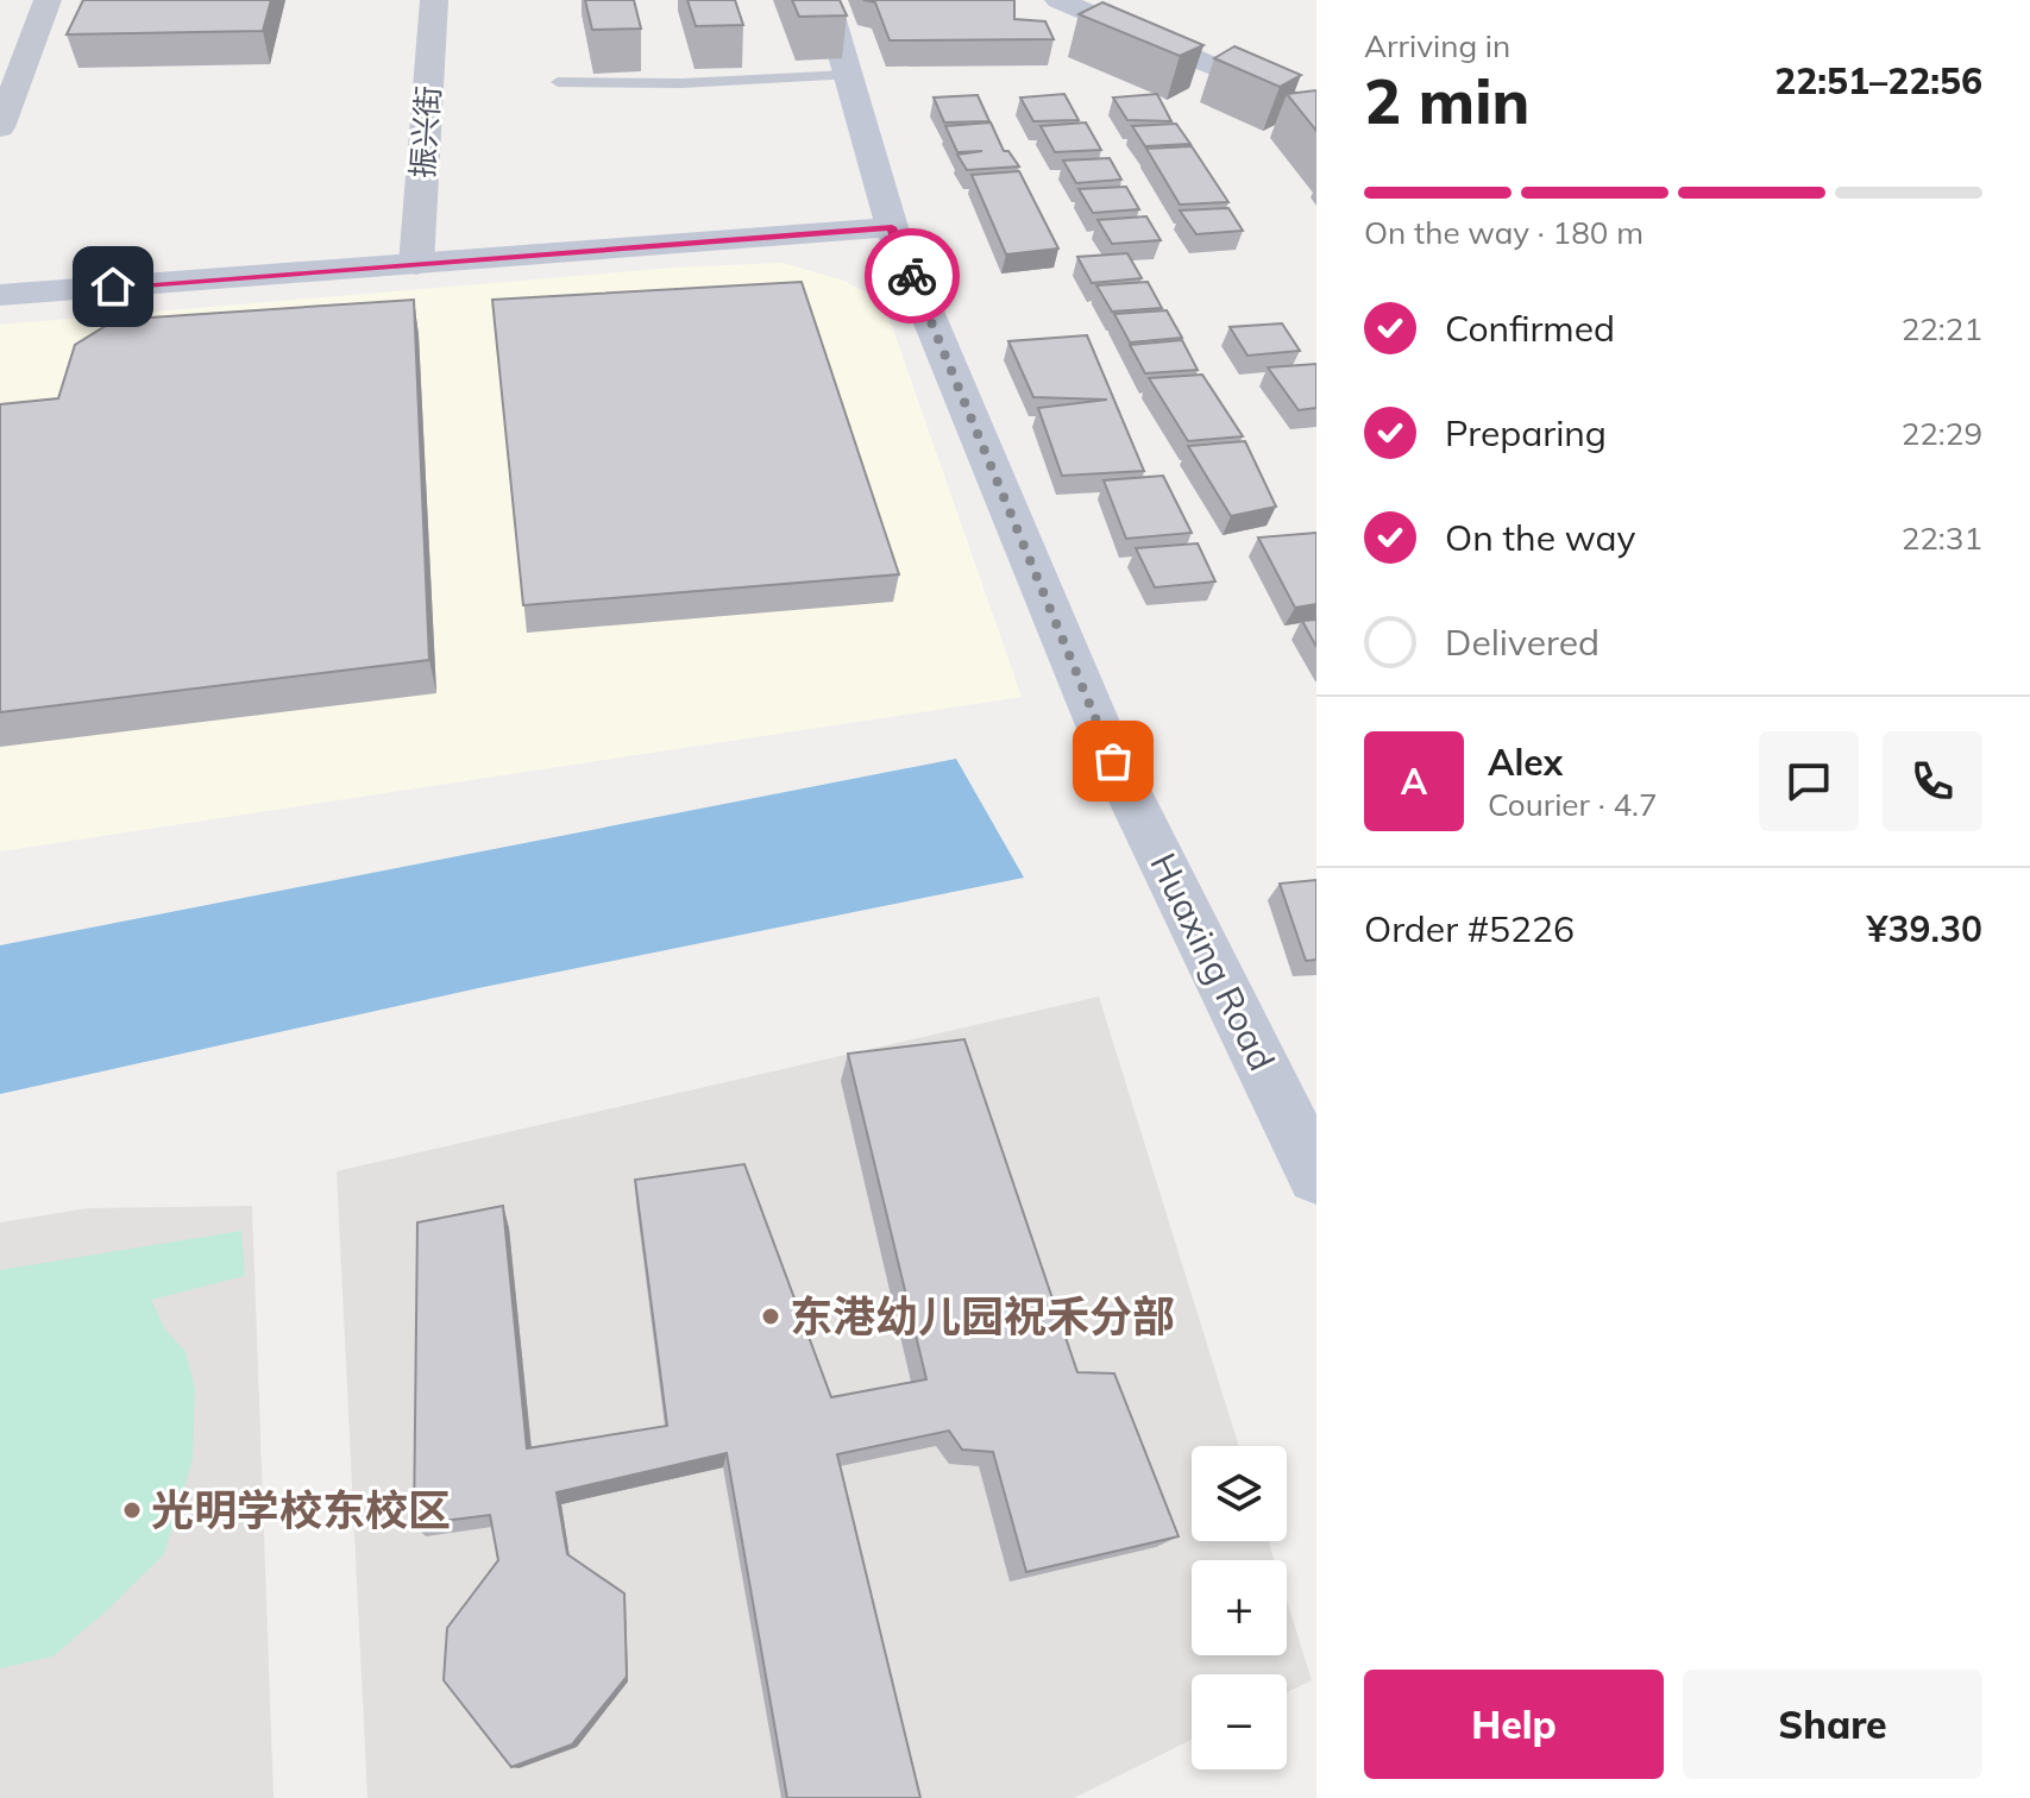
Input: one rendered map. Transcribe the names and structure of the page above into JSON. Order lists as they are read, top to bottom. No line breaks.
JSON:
{"streets":{"street":["振兴街","Huaxing Road"]},"places":["东港幼儿园祝禾分部","光明学校东校区"],"page":{"heading":["2 min","Arriving in","22:51–22:56"],"panel":["Alex","Courier · 4.7","Order #5226","¥39.30"],"bar":"On the way · 180 m","list":[["Confirmed","22:21"],["Preparing","22:29"],["On the way","22:31"],"Delivered"],"round":"A","map_buttons":["+","−"],"buttons":["Help","Share"]}}
